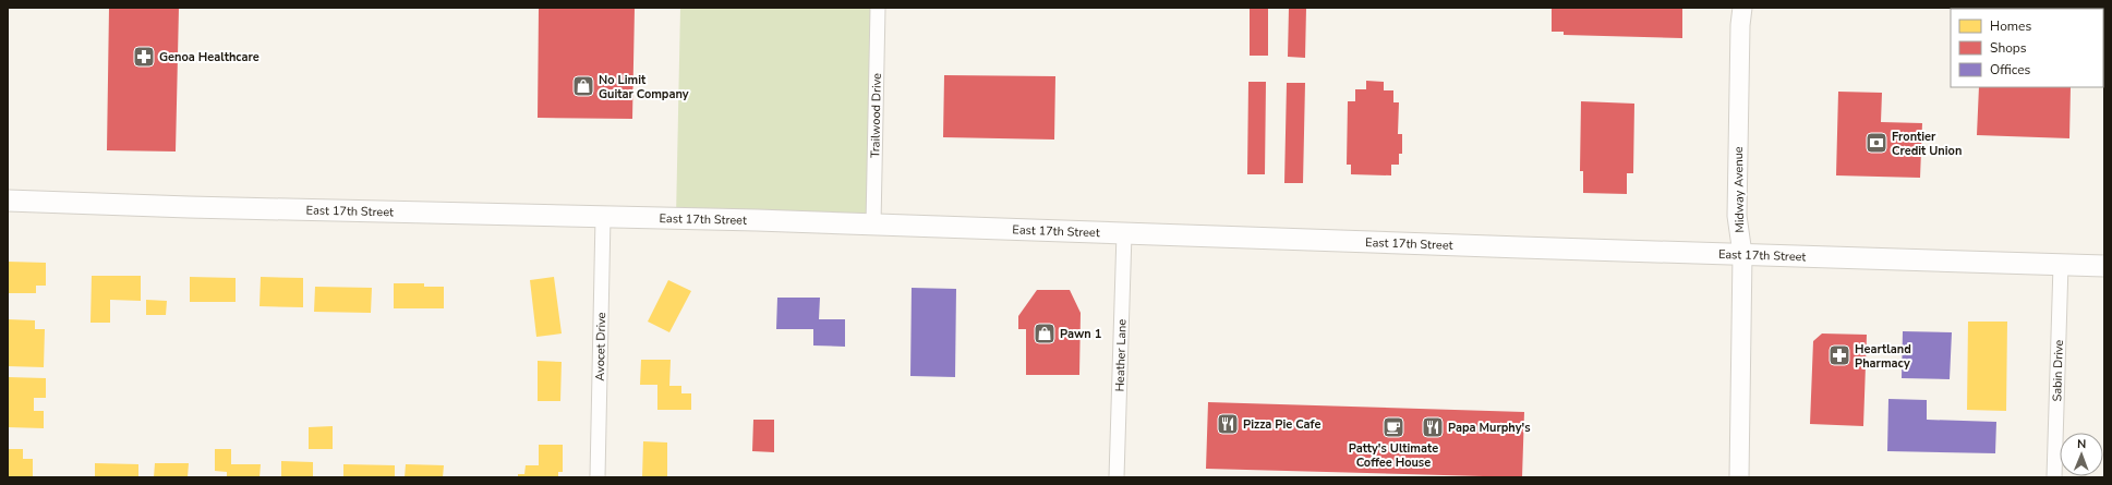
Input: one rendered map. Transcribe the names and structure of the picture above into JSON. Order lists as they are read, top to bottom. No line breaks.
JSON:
{"streets":{"main road":["East 17th Street"],"street":["Trailwood Drive","Midway Avenue","Avocet Drive","Heather Lane","Sabin Drive"]},"crossings":[["Trailwood Drive","East 17th Street"],["Midway Avenue","East 17th Street"],["East 17th Street","Avocet Drive"],["East 17th Street","Heather Lane"],["East 17th Street","Sabin Drive"]],"places":{"pharmacy":["Genoa Healthcare","Heartland Pharmacy"],"shop":["No Limit Guitar Company","Pawn 1"],"bank":["Frontier Credit Union"],"restaurant":["Pizza Pie Cafe","Papa Murphy's"],"cafe":["Patty's Ultimate Coffee House"]},"legend":["Homes","Shops","Offices"],"north":"top"}
